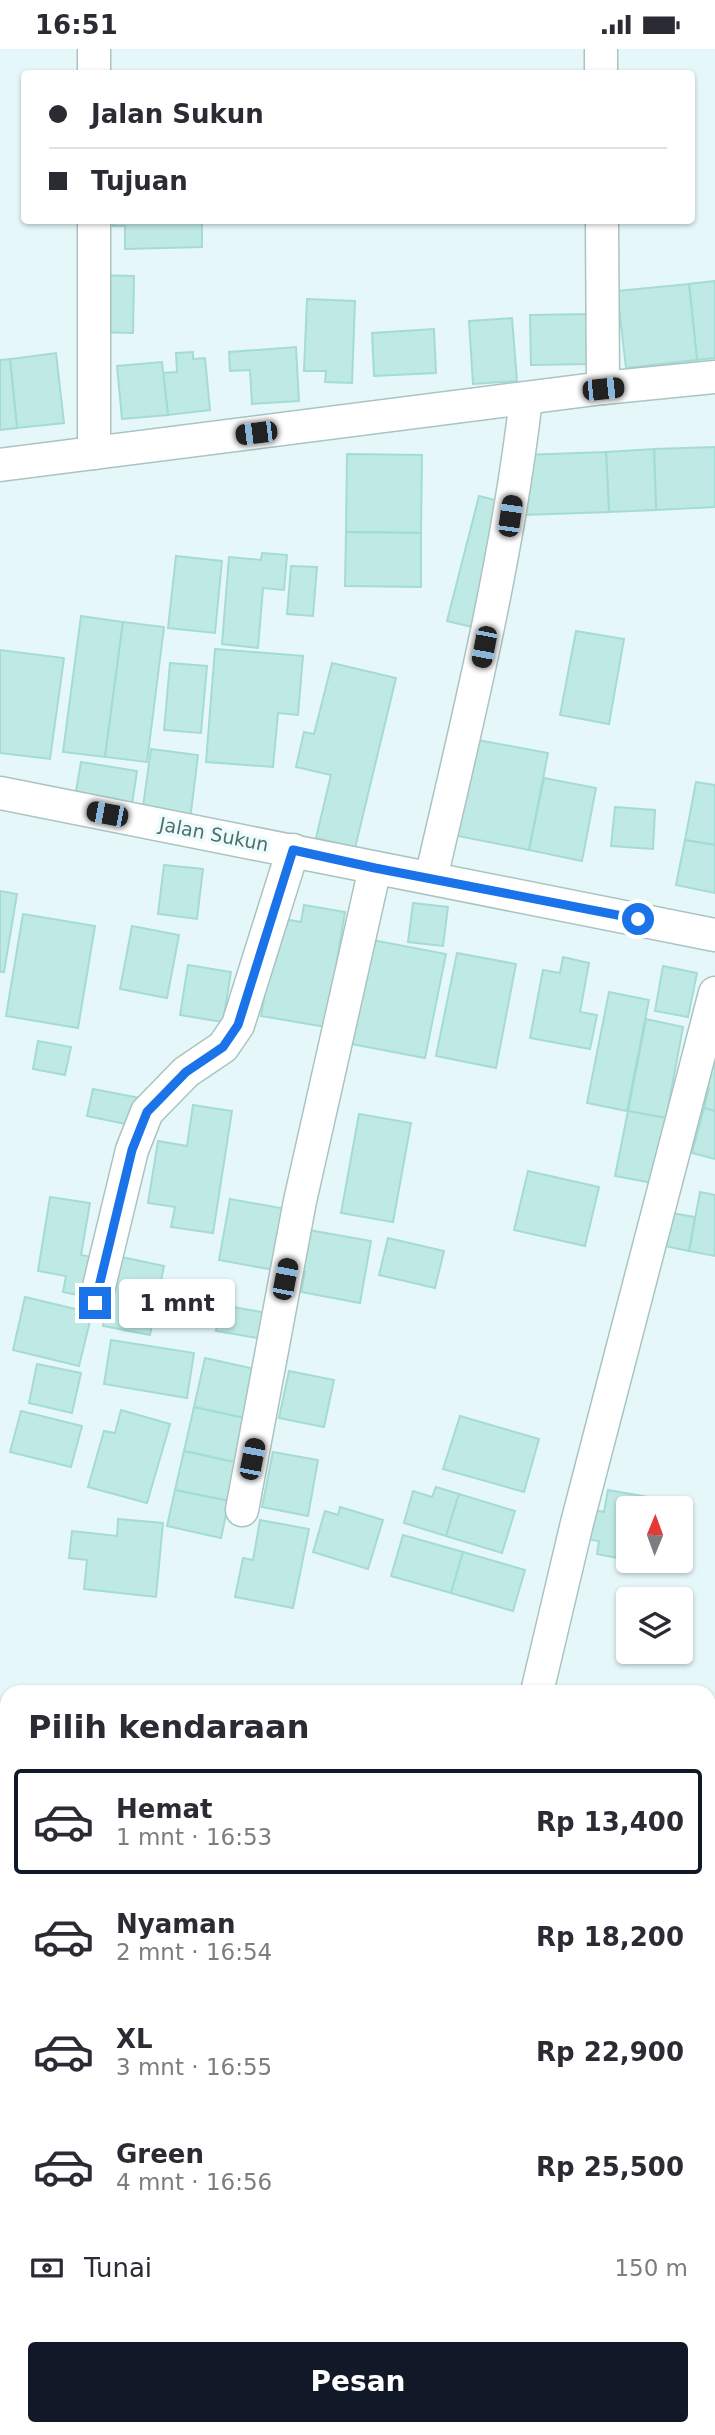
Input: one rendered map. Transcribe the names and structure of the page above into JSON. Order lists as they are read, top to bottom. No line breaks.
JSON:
{"streets":{"street":["Jalan Sukun"]},"north":"top","page":{"status":"16:51","banner":["Jalan Sukun","Tujuan"],"bubble":"1 mnt","heading":"Pilih kendaraan","list":[{"name":"Hemat","note":"1 mnt · 16:53","value":"Rp 13,400"},{"name":"Nyaman","note":"2 mnt · 16:54","value":"Rp 18,200"},{"name":"XL","note":"3 mnt · 16:55","value":"Rp 22,900"},{"name":"Green","note":"4 mnt · 16:56","value":"Rp 25,500"}],"pay":["Tunai","150 m"],"buttons":"Pesan"}}
